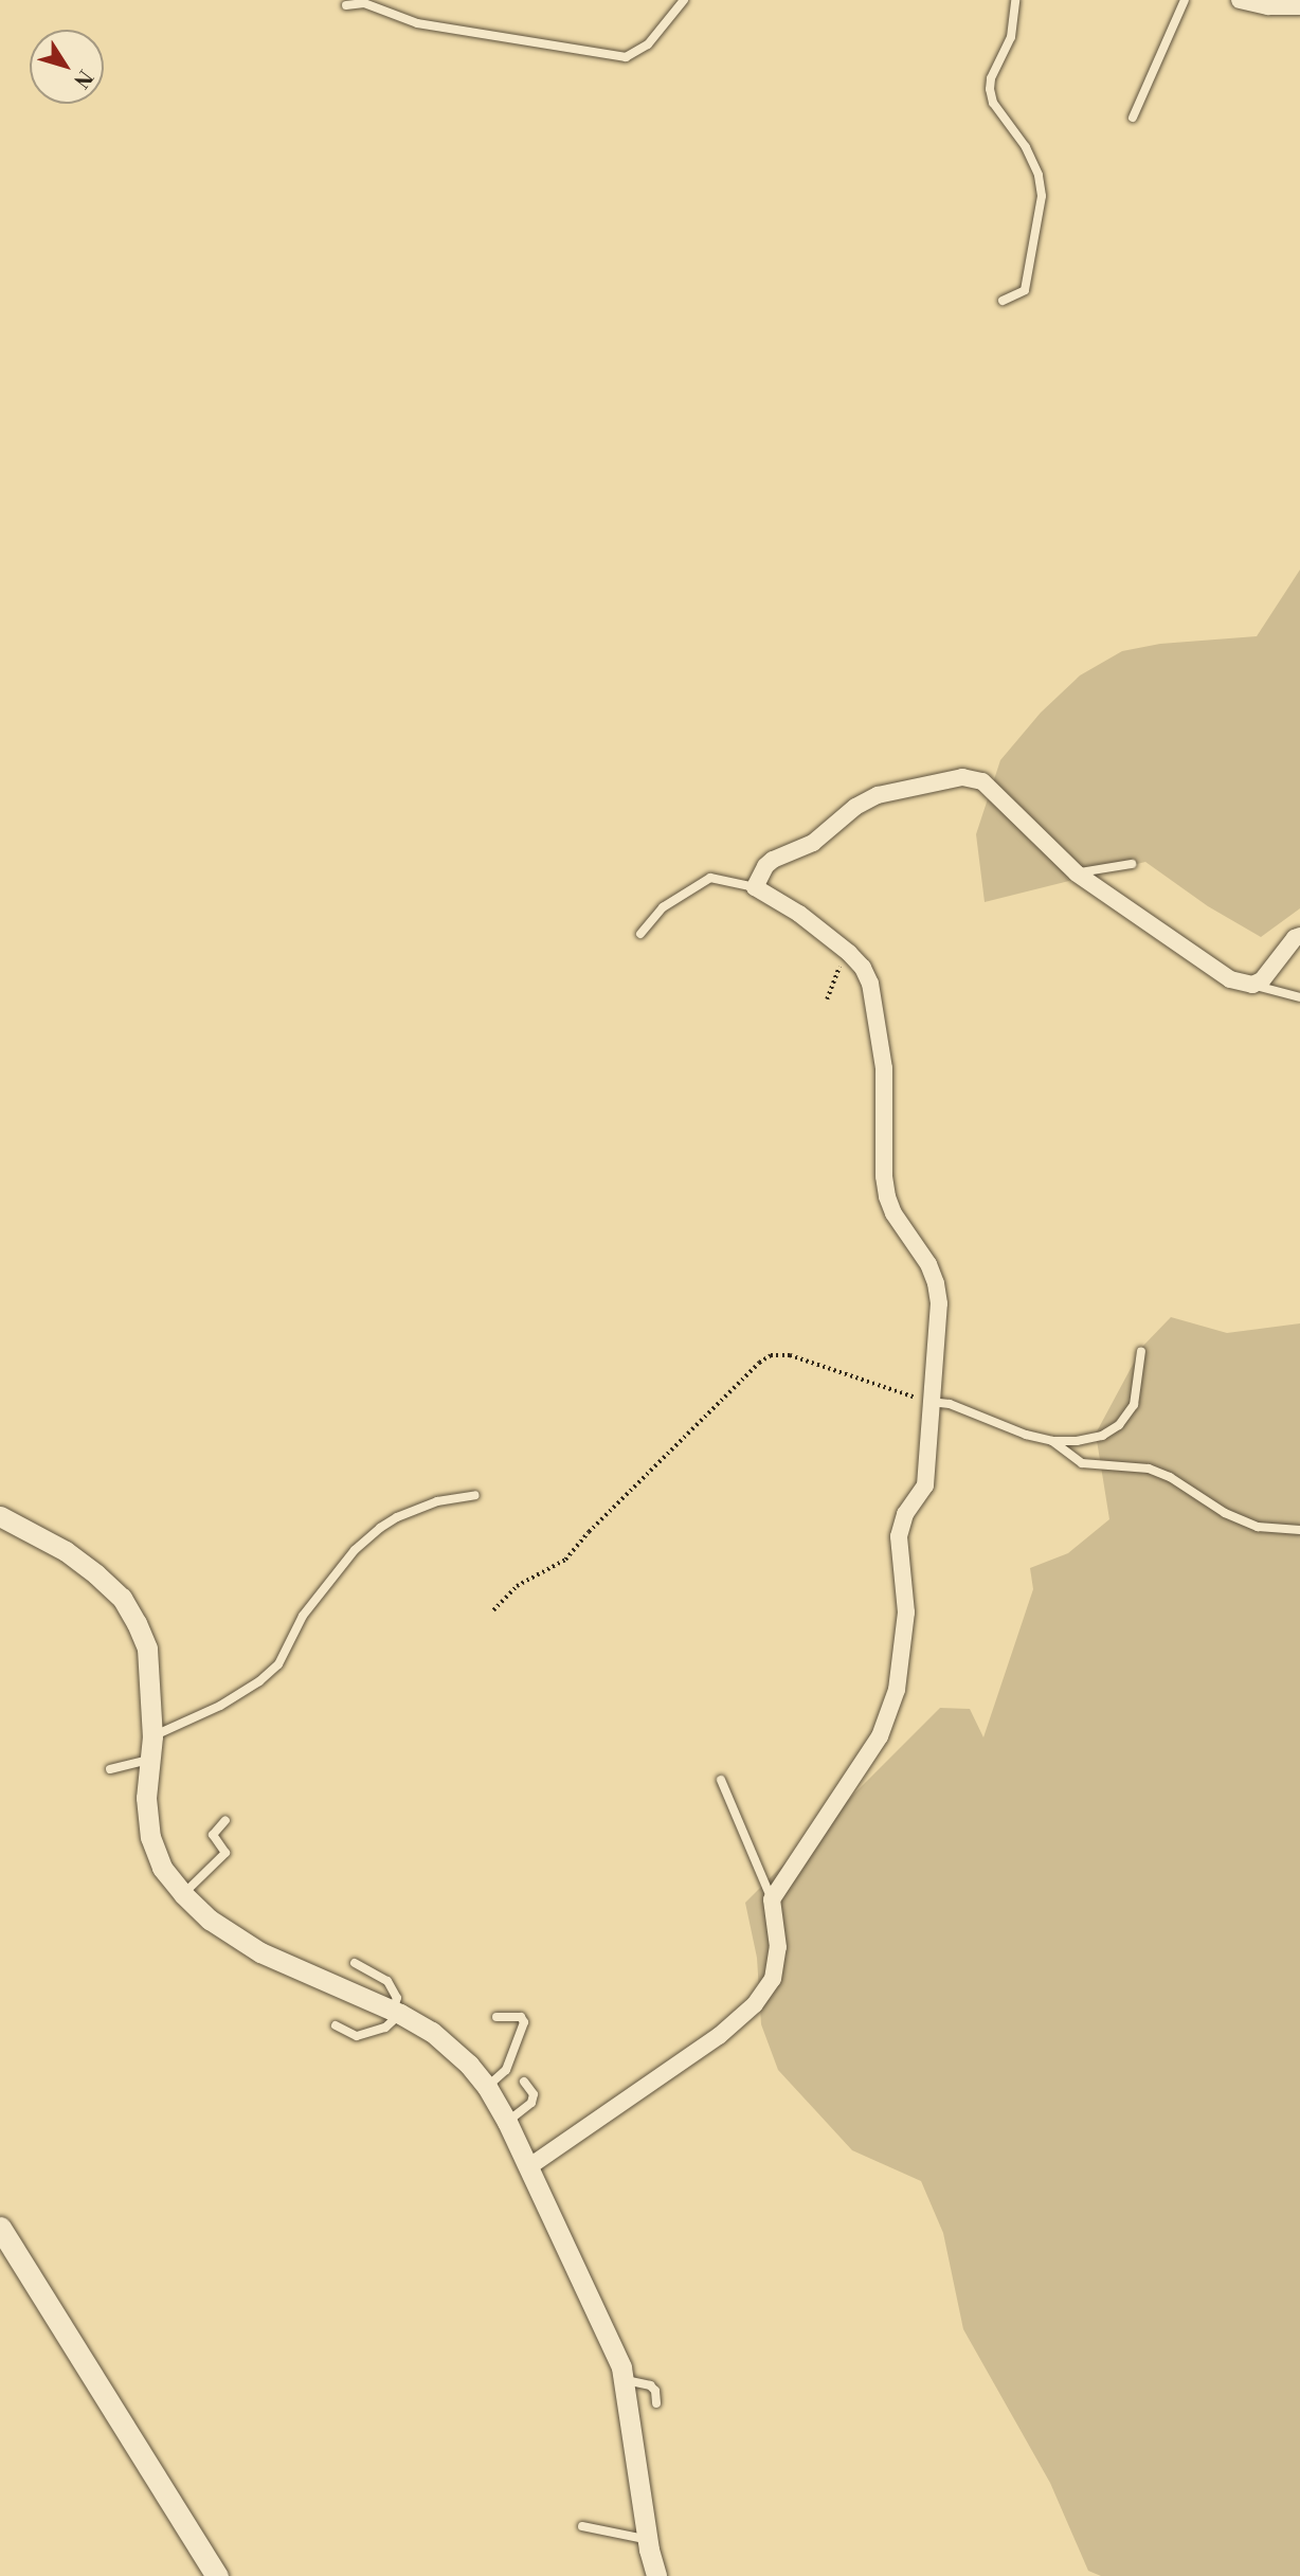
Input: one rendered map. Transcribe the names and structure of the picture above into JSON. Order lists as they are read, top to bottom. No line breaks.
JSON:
{"north":"bottom right"}
